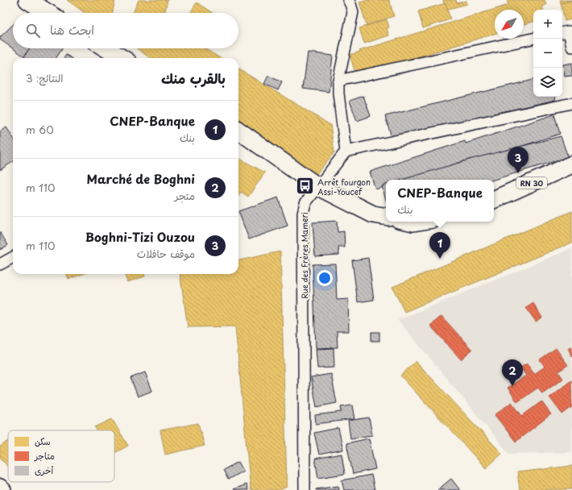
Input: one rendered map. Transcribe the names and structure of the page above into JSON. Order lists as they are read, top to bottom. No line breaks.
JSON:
{"streets":{"main road":["RN 30"],"street":["Rue des Frères Mameri"]},"places":{"bus stop":["Arrêt fourgon Assi-Youcef"]},"legend":["سكن","متاجر","أخرى"],"north":"bottom left","page":{"map_buttons":["+","−"],"search":"ابحث هنا","heading":["بالقرب منك","النتائج: 3"],"list":[{"mark":"1","name":"CNEP-Banque","note":"بنك","value":"60 m"},{"mark":"2","name":"Marché de Boghni","note":"متجر","value":"110 m"},{"mark":"3","name":"Boghni-Tizi Ouzou","note":"موقف حافلات","value":"110 m"}],"pins":["3","1","2"],"popup":["CNEP-Banque","بنك"]}}
